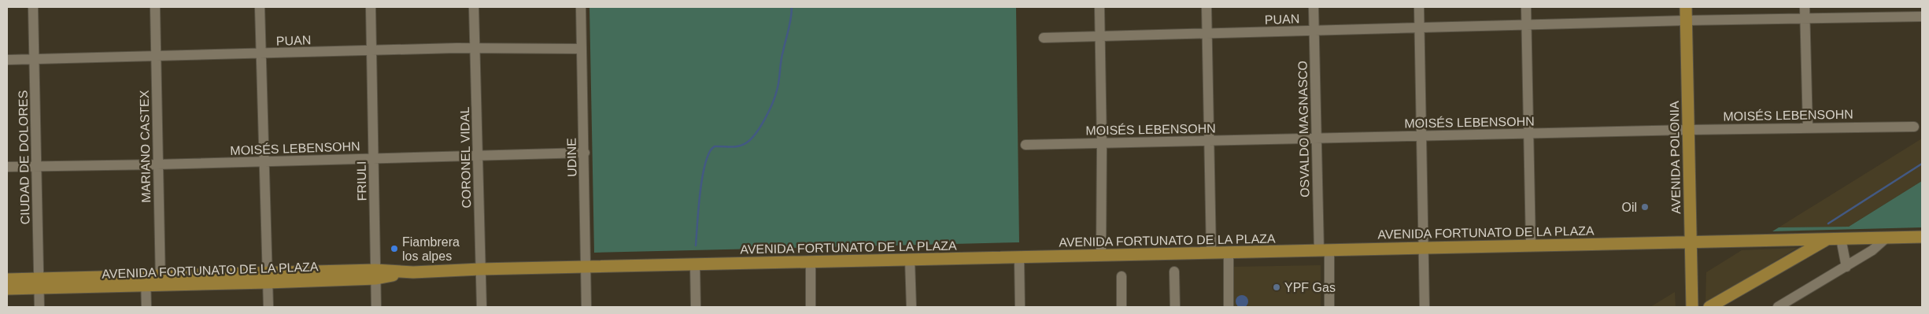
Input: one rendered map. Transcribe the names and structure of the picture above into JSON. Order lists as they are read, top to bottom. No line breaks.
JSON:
{"streets":{"main road":["AVENIDA POLONIA","AVENIDA FORTUNATO DE LA PLAZA"],"street":["PUAN","MOISÉS LEBENSOHN","OSVALDO MAGNASCO","MARIANO CASTEX","CIUDAD DE DOLORES","CORONEL VIDAL","UDINE","FRIULI"]},"crossings":[["PUAN","OSVALDO MAGNASCO"],["PUAN","MARIANO CASTEX"],["PUAN","CIUDAD DE DOLORES"],["PUAN","CORONEL VIDAL"],["PUAN","UDINE"],["PUAN","AVENIDA POLONIA"],["PUAN","FRIULI"],["MOISÉS LEBENSOHN","OSVALDO MAGNASCO"],["MOISÉS LEBENSOHN","MARIANO CASTEX"],["MOISÉS LEBENSOHN","CIUDAD DE DOLORES"],["MOISÉS LEBENSOHN","CORONEL VIDAL"],["MOISÉS LEBENSOHN","UDINE"],["MOISÉS LEBENSOHN","AVENIDA POLONIA"],["MOISÉS LEBENSOHN","FRIULI"],["OSVALDO MAGNASCO","AVENIDA FORTUNATO DE LA PLAZA"],["MARIANO CASTEX","AVENIDA FORTUNATO DE LA PLAZA"],["CIUDAD DE DOLORES","AVENIDA FORTUNATO DE LA PLAZA"],["CORONEL VIDAL","AVENIDA FORTUNATO DE LA PLAZA"],["UDINE","AVENIDA FORTUNATO DE LA PLAZA"],["AVENIDA POLONIA","AVENIDA FORTUNATO DE LA PLAZA"],["FRIULI","AVENIDA FORTUNATO DE LA PLAZA"]],"places":["Oil","Fiambrera los alpes","YPF Gas"]}
